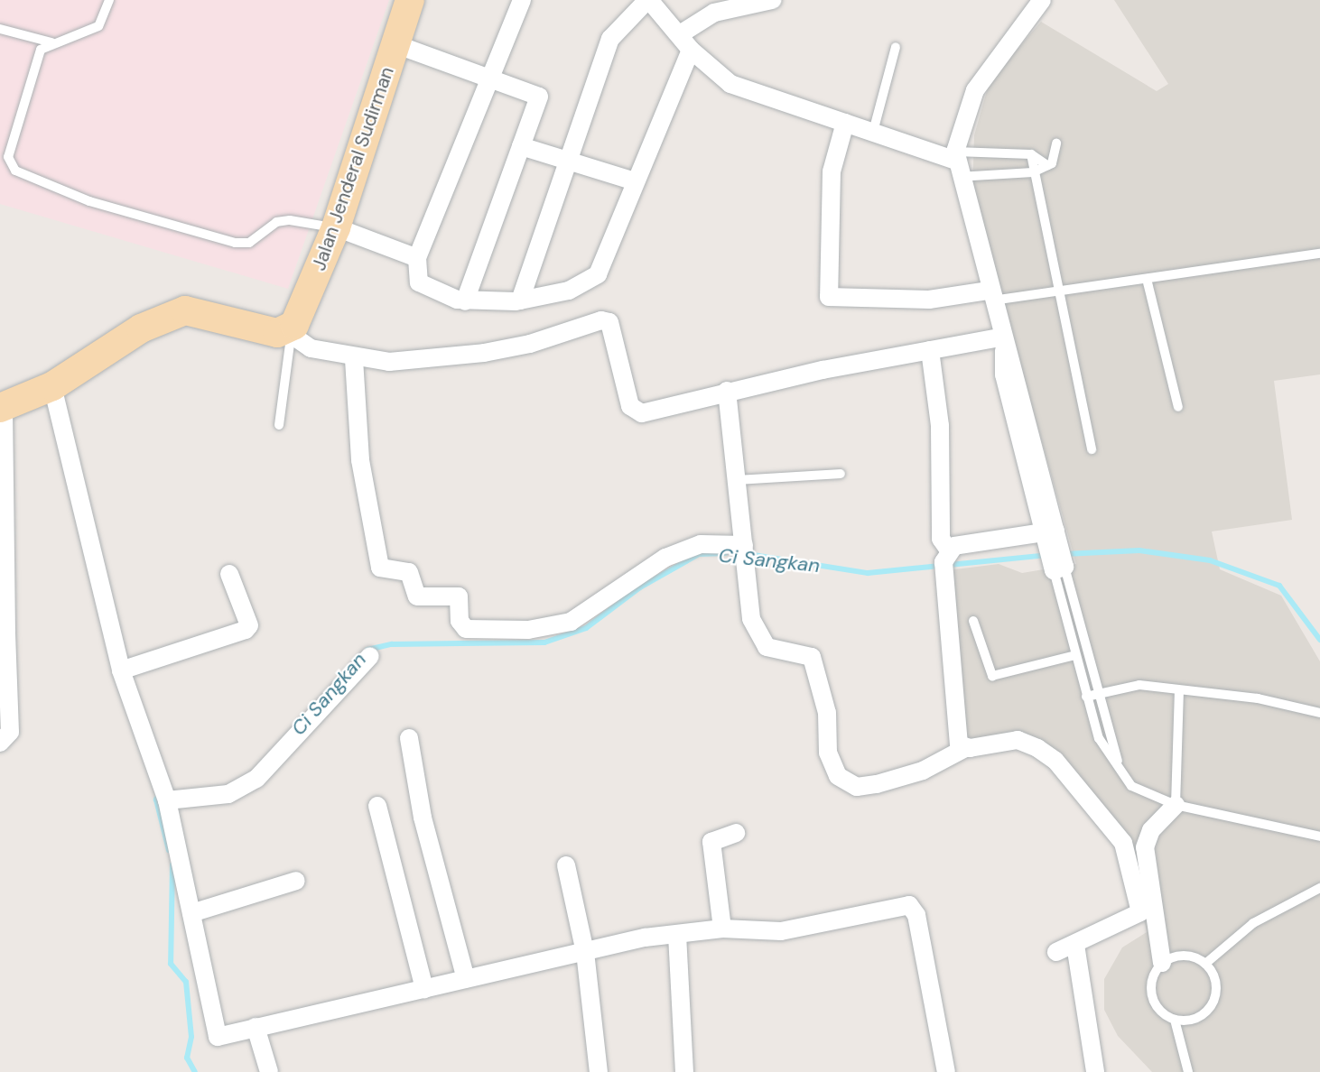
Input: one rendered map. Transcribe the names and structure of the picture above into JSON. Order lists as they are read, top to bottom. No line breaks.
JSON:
{"streets":{"main road":["Jalan Jenderal Sudirman"]},"water":["Ci Sangkan"]}
